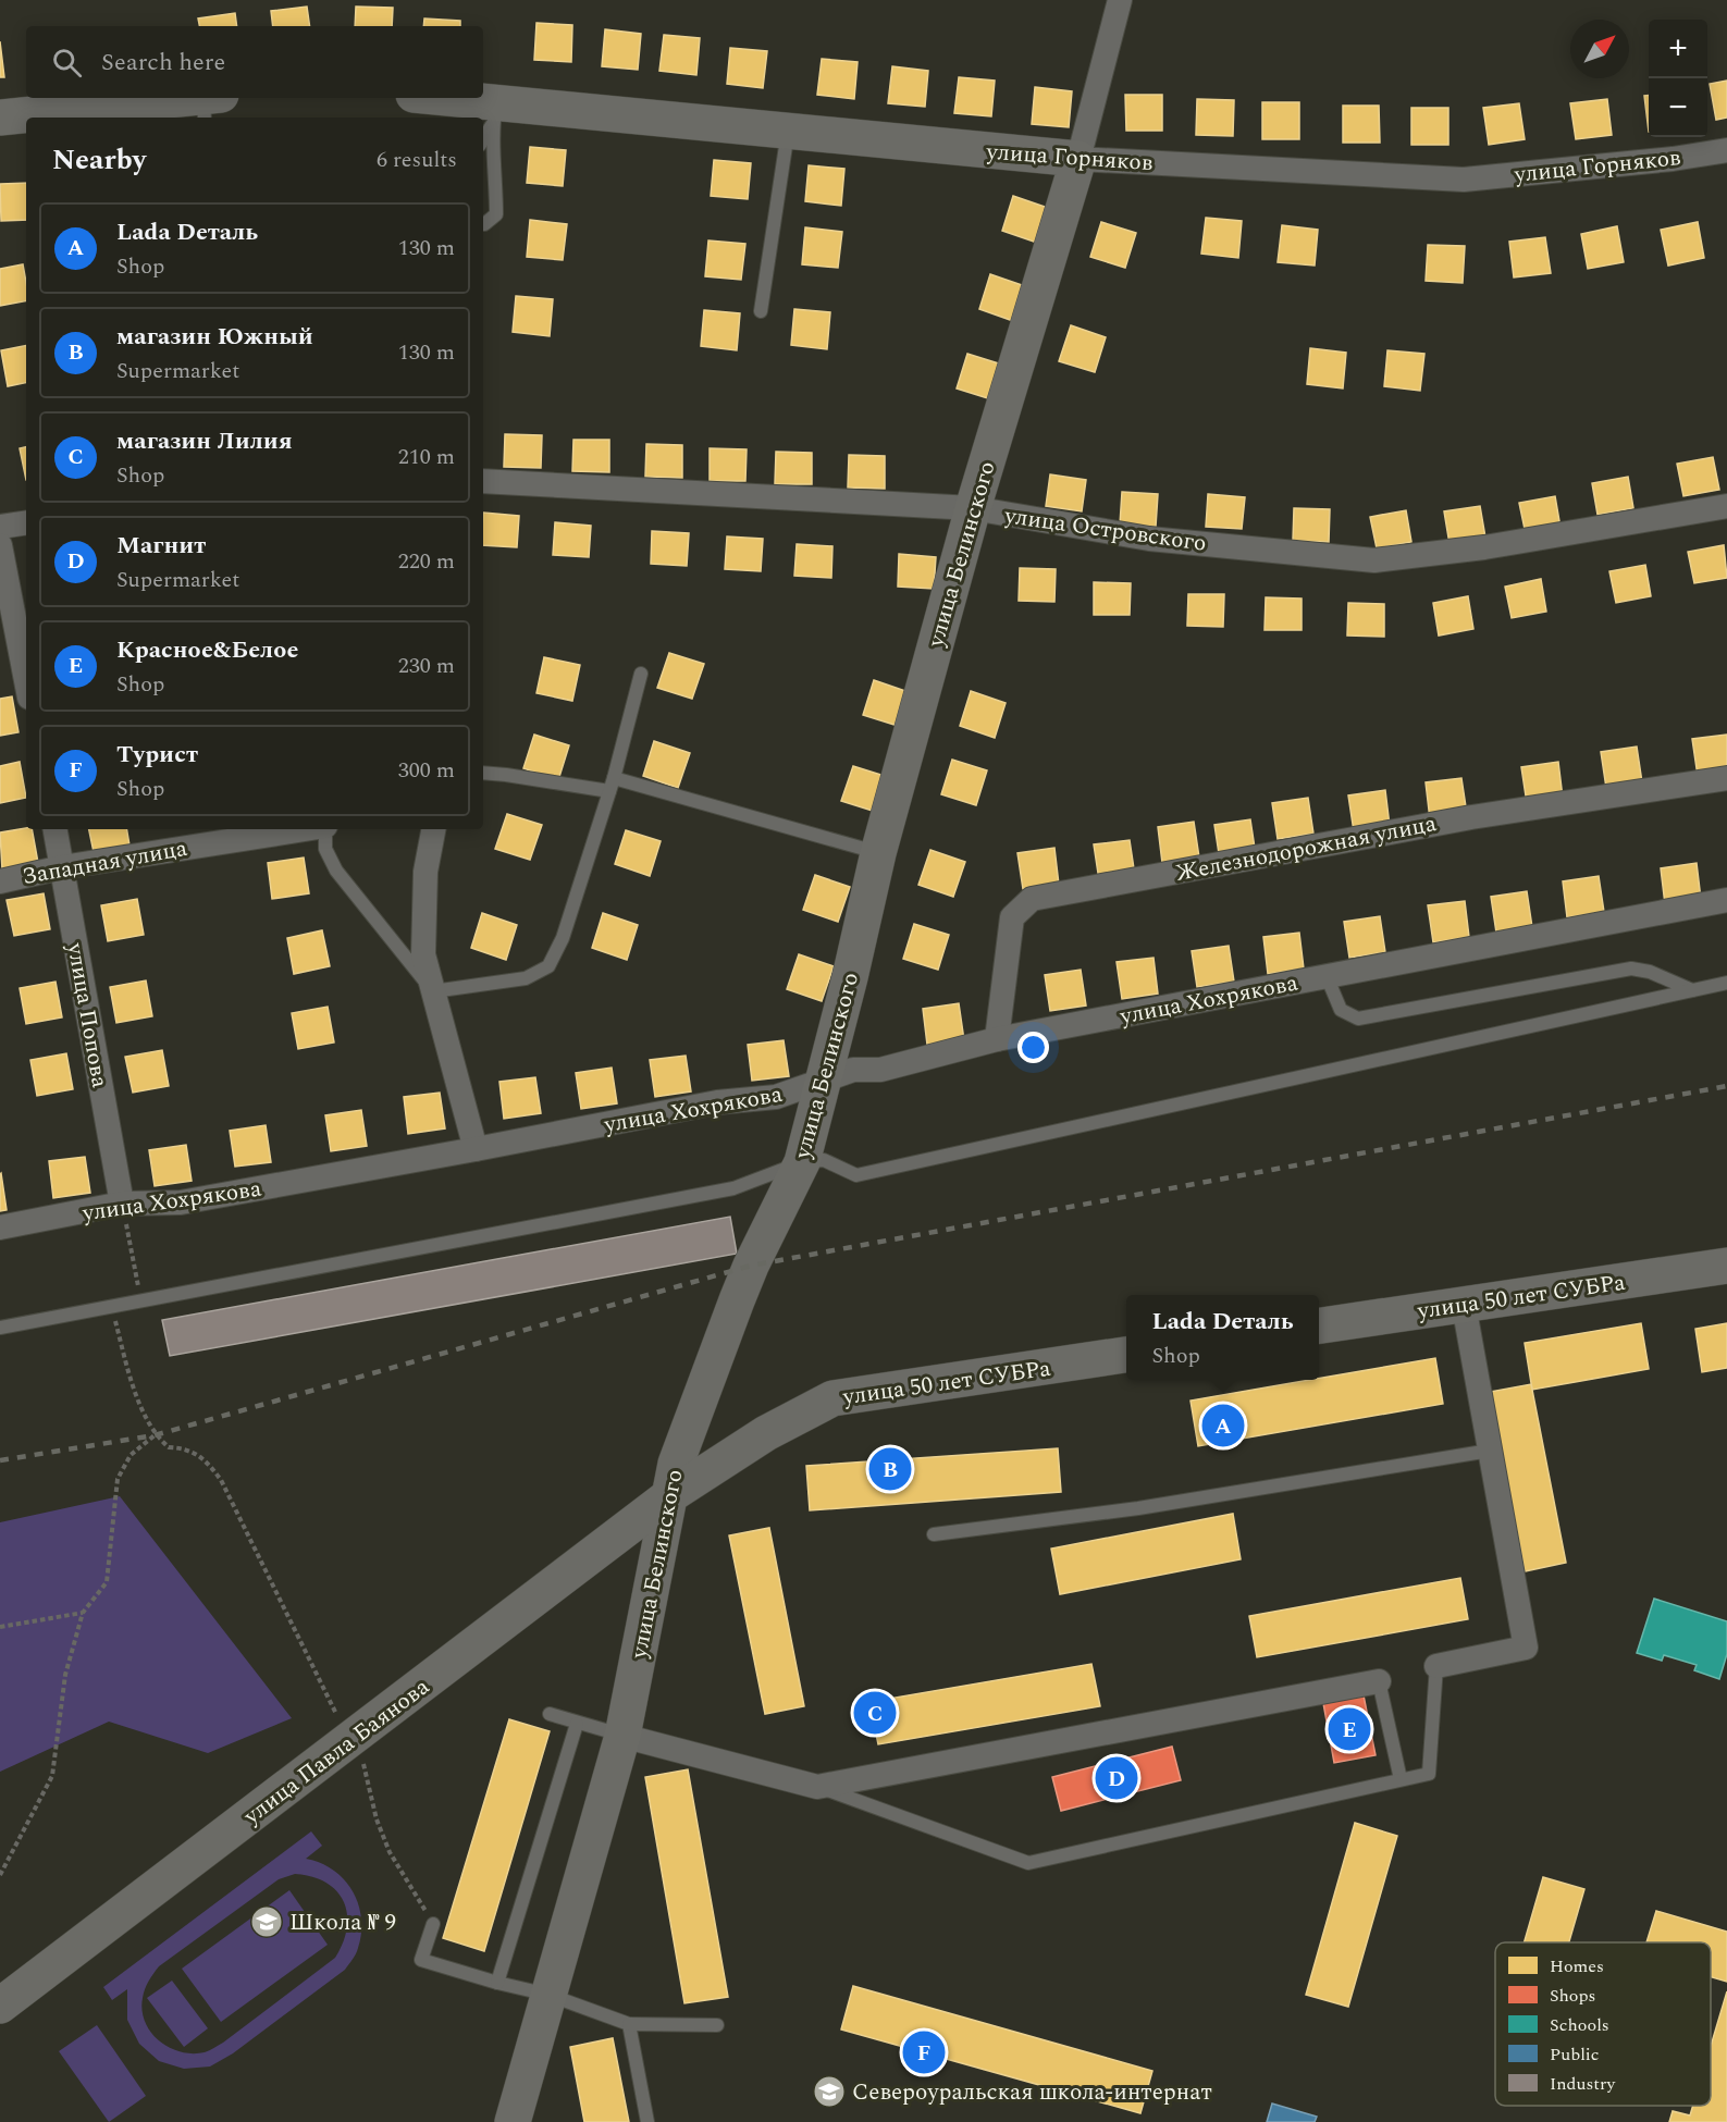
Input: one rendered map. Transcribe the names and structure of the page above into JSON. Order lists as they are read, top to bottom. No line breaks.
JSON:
{"streets":{"street":["улица Горняков","улица Островского","улица Белинского","Железнодорожная улица","Западная улица","улица Хохрякова","улица Попова","улица 50 лет СУБРа","улица Павла Баянова"]},"crossings":[["улица Горняков","улица Белинского"],["улица Островского","улица Белинского"],["улица Белинского","улица Хохрякова"],["улица Белинского","улица 50 лет СУБРа"],["улица Белинского","улица Павла Баянова"],["Железнодорожная улица","улица Хохрякова"],["Западная улица","улица Попова"],["улица Хохрякова","улица Попова"],["улица 50 лет СУБРа","улица Павла Баянова"]],"places":{"school or university":["Школа № 9","Североуральская школа-интернат"]},"legend":["Homes","Shops","Schools","Public","Industry"],"north":"top right","page":{"map_buttons":["+","−"],"search":"Search here","heading":["Nearby","6 results"],"list":[{"mark":"A","name":"Lada Dеталь","note":"Shop","value":"130 m"},{"mark":"B","name":"магазин Южный","note":"Supermarket","value":"130 m"},{"mark":"C","name":"магазин Лилия","note":"Shop","value":"210 m"},{"mark":"D","name":"Магнит","note":"Supermarket","value":"220 m"},{"mark":"E","name":"Красное&Белое","note":"Shop","value":"230 m"},{"mark":"F","name":"Турист","note":"Shop","value":"300 m"}],"popup":["Lada Dеталь","Shop"],"pins":["A","B","C","E","D","F"]}}
